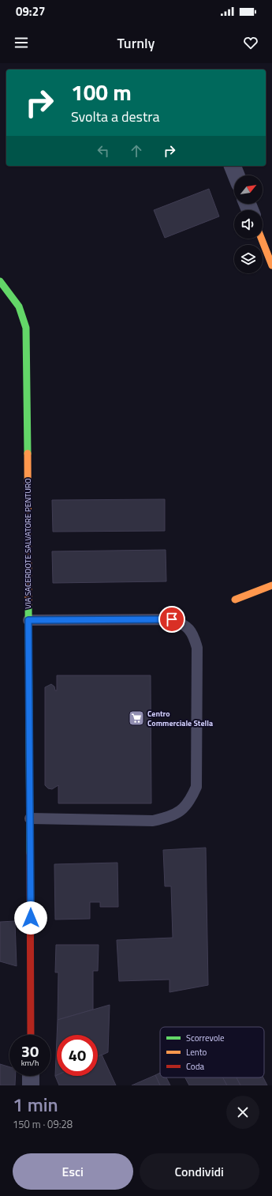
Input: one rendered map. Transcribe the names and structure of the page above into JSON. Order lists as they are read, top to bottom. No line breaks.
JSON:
{"streets":{"street":["VIA SACERDOTE SALVATORE PENTURO"]},"places":{"supermarket":["Centro Commerciale Stella"]},"legend":["Scorrevole","Lento","Coda"],"north":"top right","page":{"status":"09:27","header":"Turnly","turn":["100 m","Svolta a destra"],"speed":"30 km/h","limit":"40","heading":["1 min","150 m · 09:28"],"buttons":["Esci","Condividi"]}}
